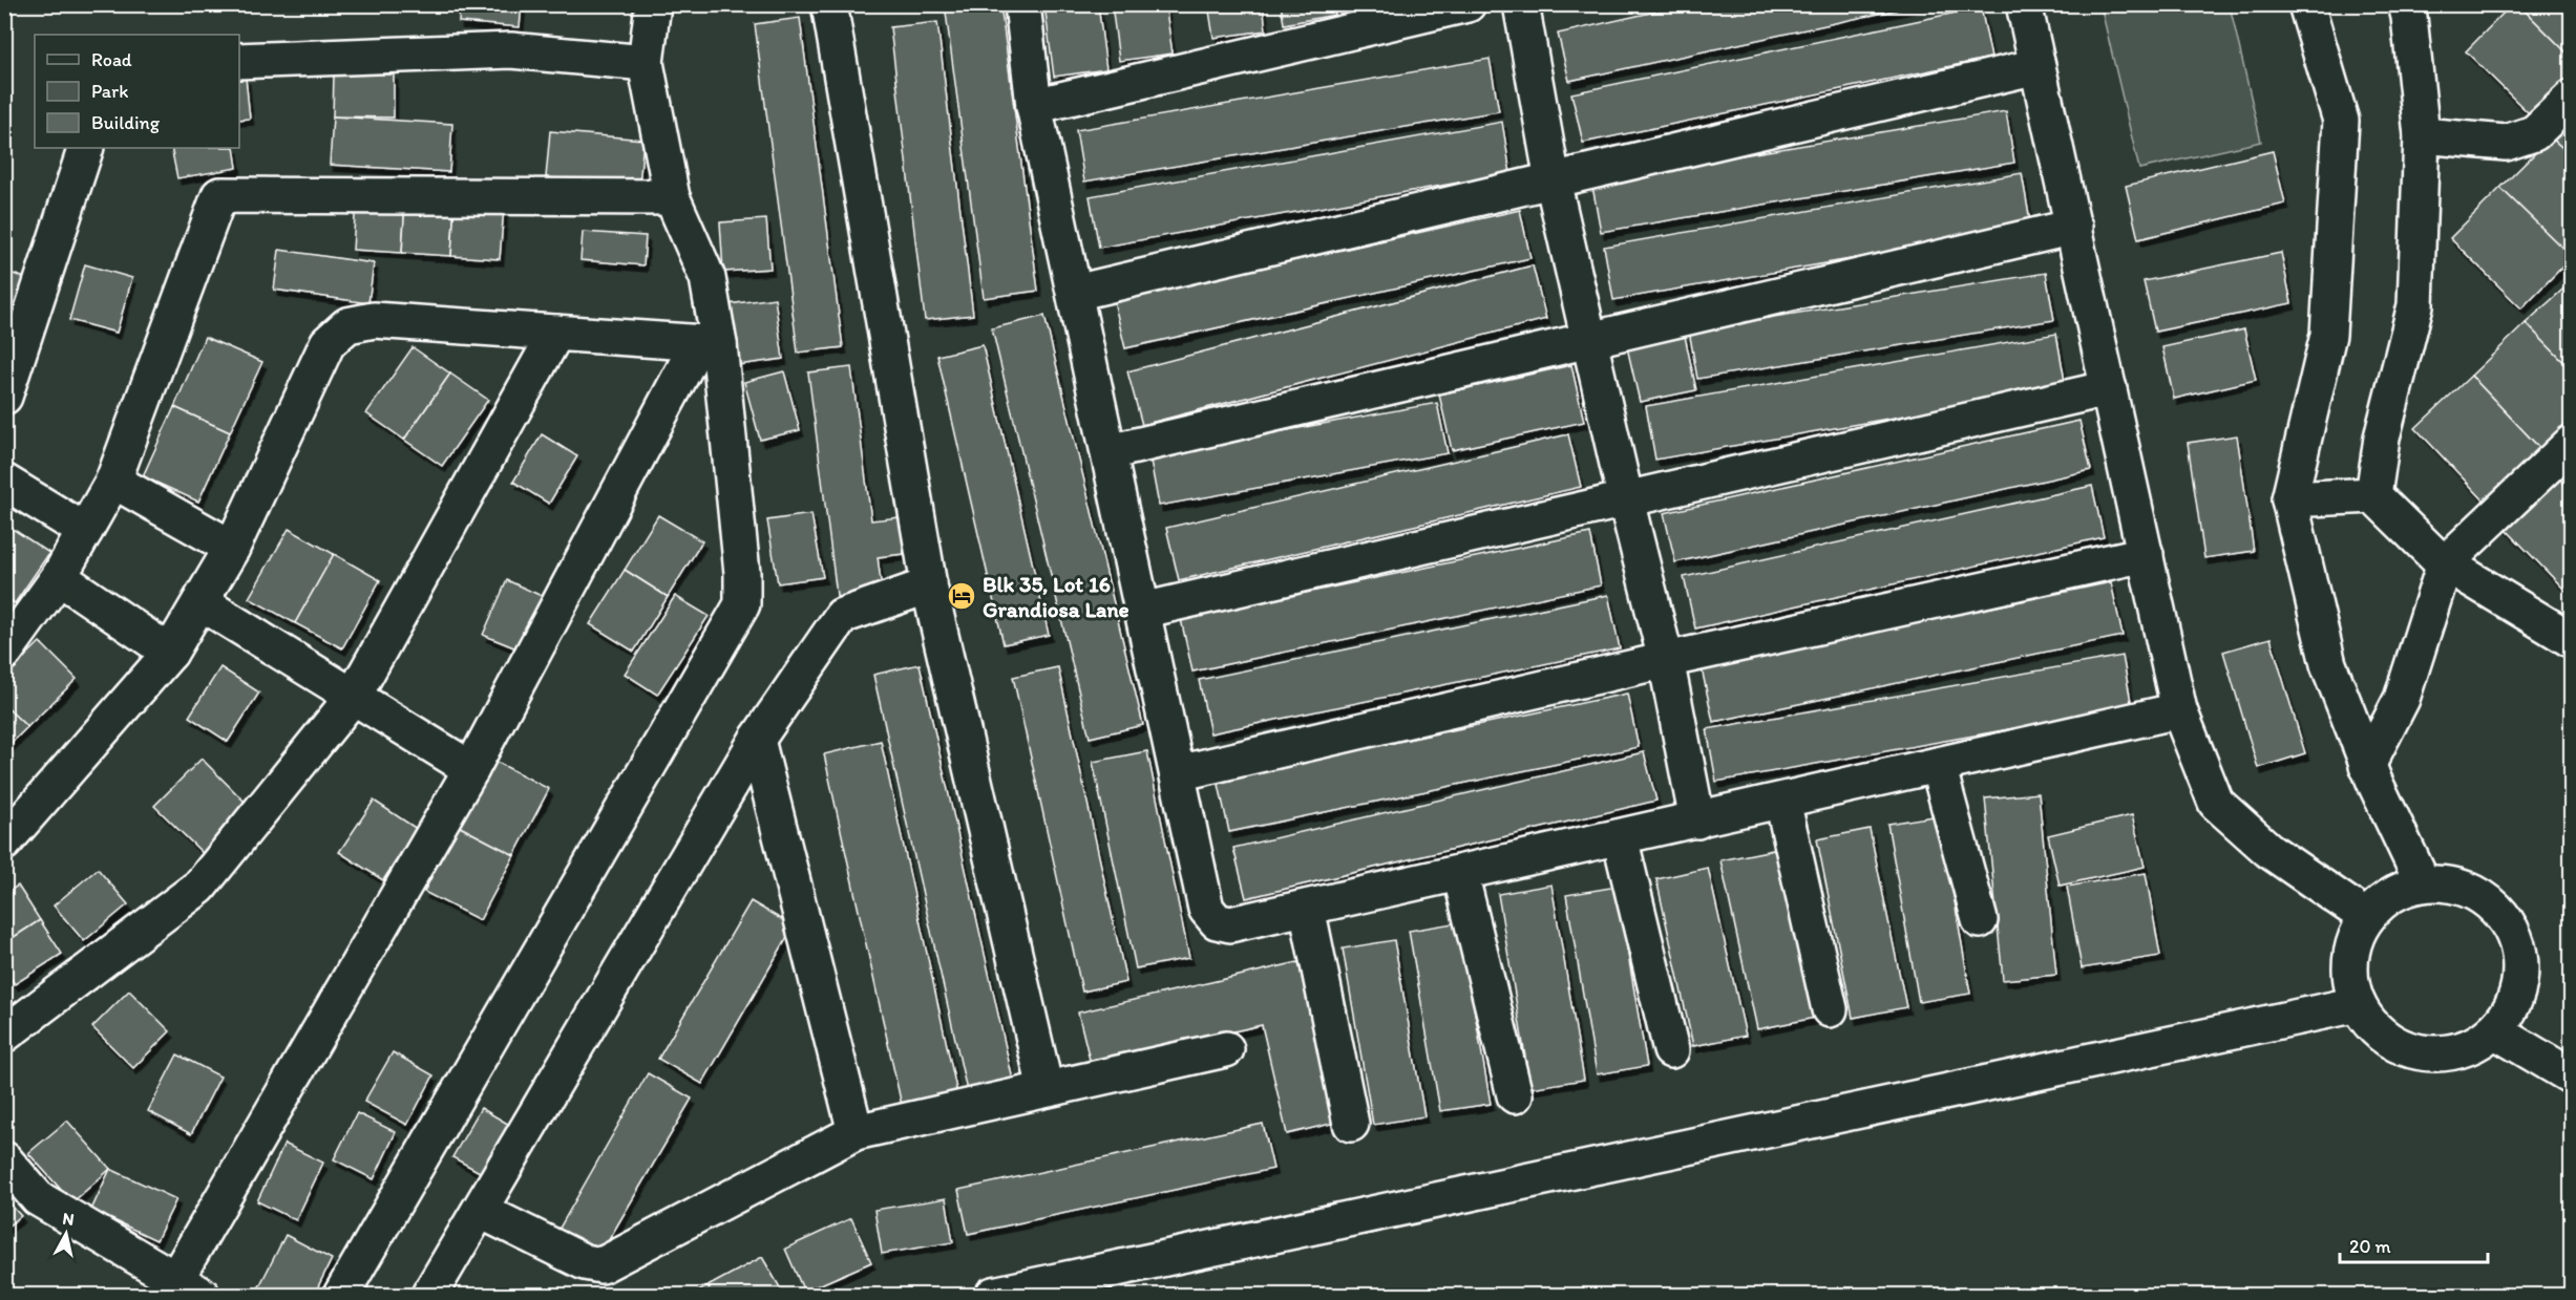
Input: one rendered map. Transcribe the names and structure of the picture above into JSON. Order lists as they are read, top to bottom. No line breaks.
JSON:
{"places":{"hotel":["Blk 35, Lot 16 Grandiosa Lane"]},"legend":["Road","Park","Building"],"scale_bar":"20 m","north":"top"}
